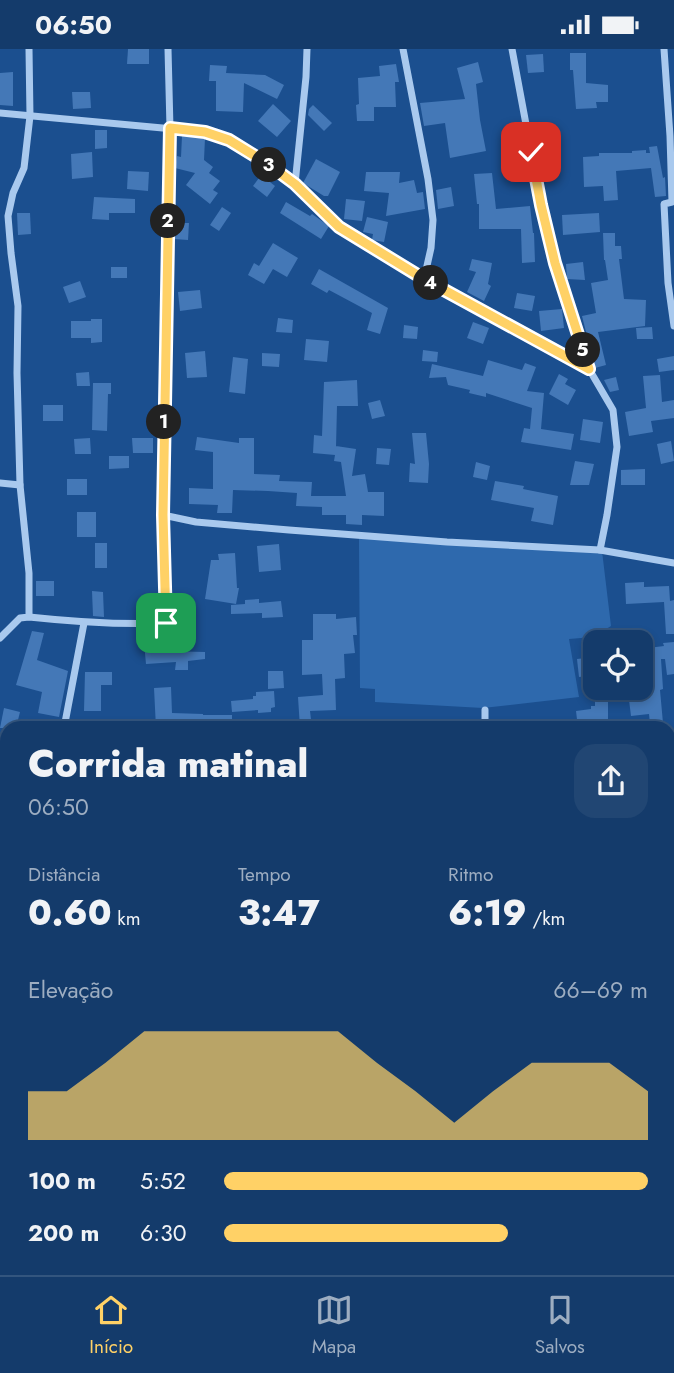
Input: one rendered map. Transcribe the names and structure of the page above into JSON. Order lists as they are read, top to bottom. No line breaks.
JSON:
{"page":{"status":"06:50","pins":["3","2","4","5","1"],"heading":["Corrida matinal","06:50"],"stats":[["Distância","0.60 km"],["Tempo","3:47"],["Ritmo","6:19 /km"]],"chart":["Elevação","66–69 m"],"list":[{"name":"100 m","note":"5:52"},{"name":"200 m","note":"6:30"}],"tabs":["Início","Mapa","Salvos"]}}
